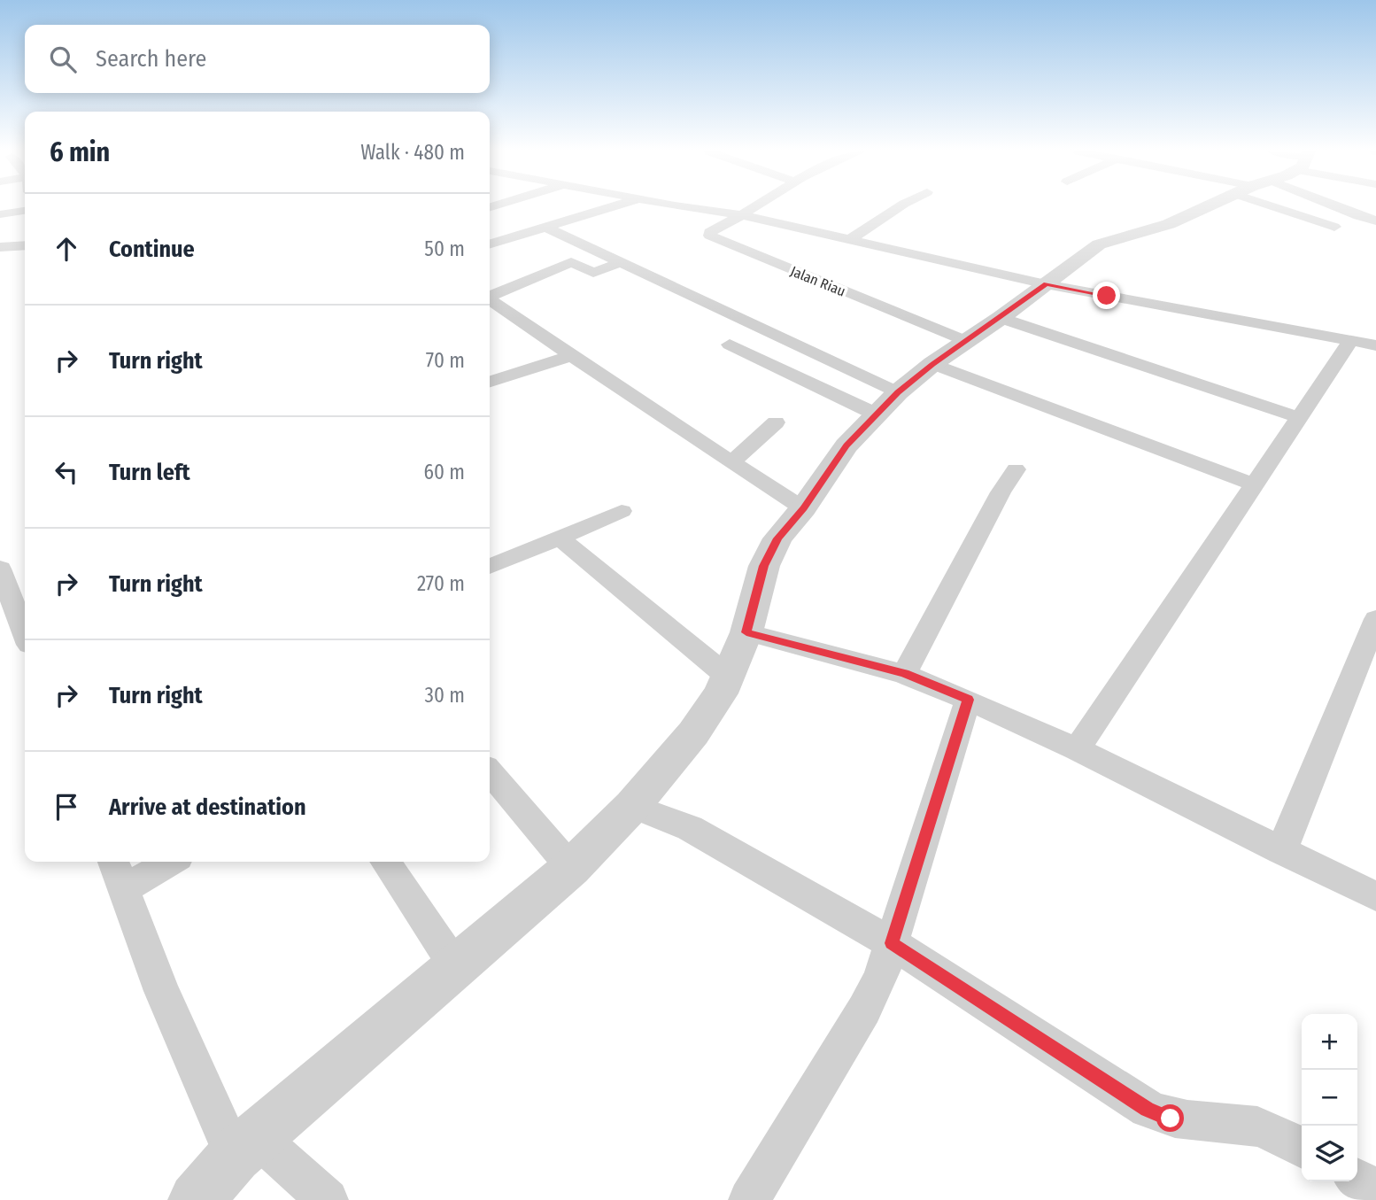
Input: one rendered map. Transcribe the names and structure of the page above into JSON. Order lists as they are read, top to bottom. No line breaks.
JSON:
{"streets":{"street":["Jalan Riau"]},"page":{"search":"Search here","heading":["6 min","Walk · 480 m"],"list":[["Continue","50 m"],["Turn right","70 m"],["Turn left","60 m"],["Turn right","270 m"],["Turn right","30 m"],"Arrive at destination"],"map_buttons":["+","−"]}}
